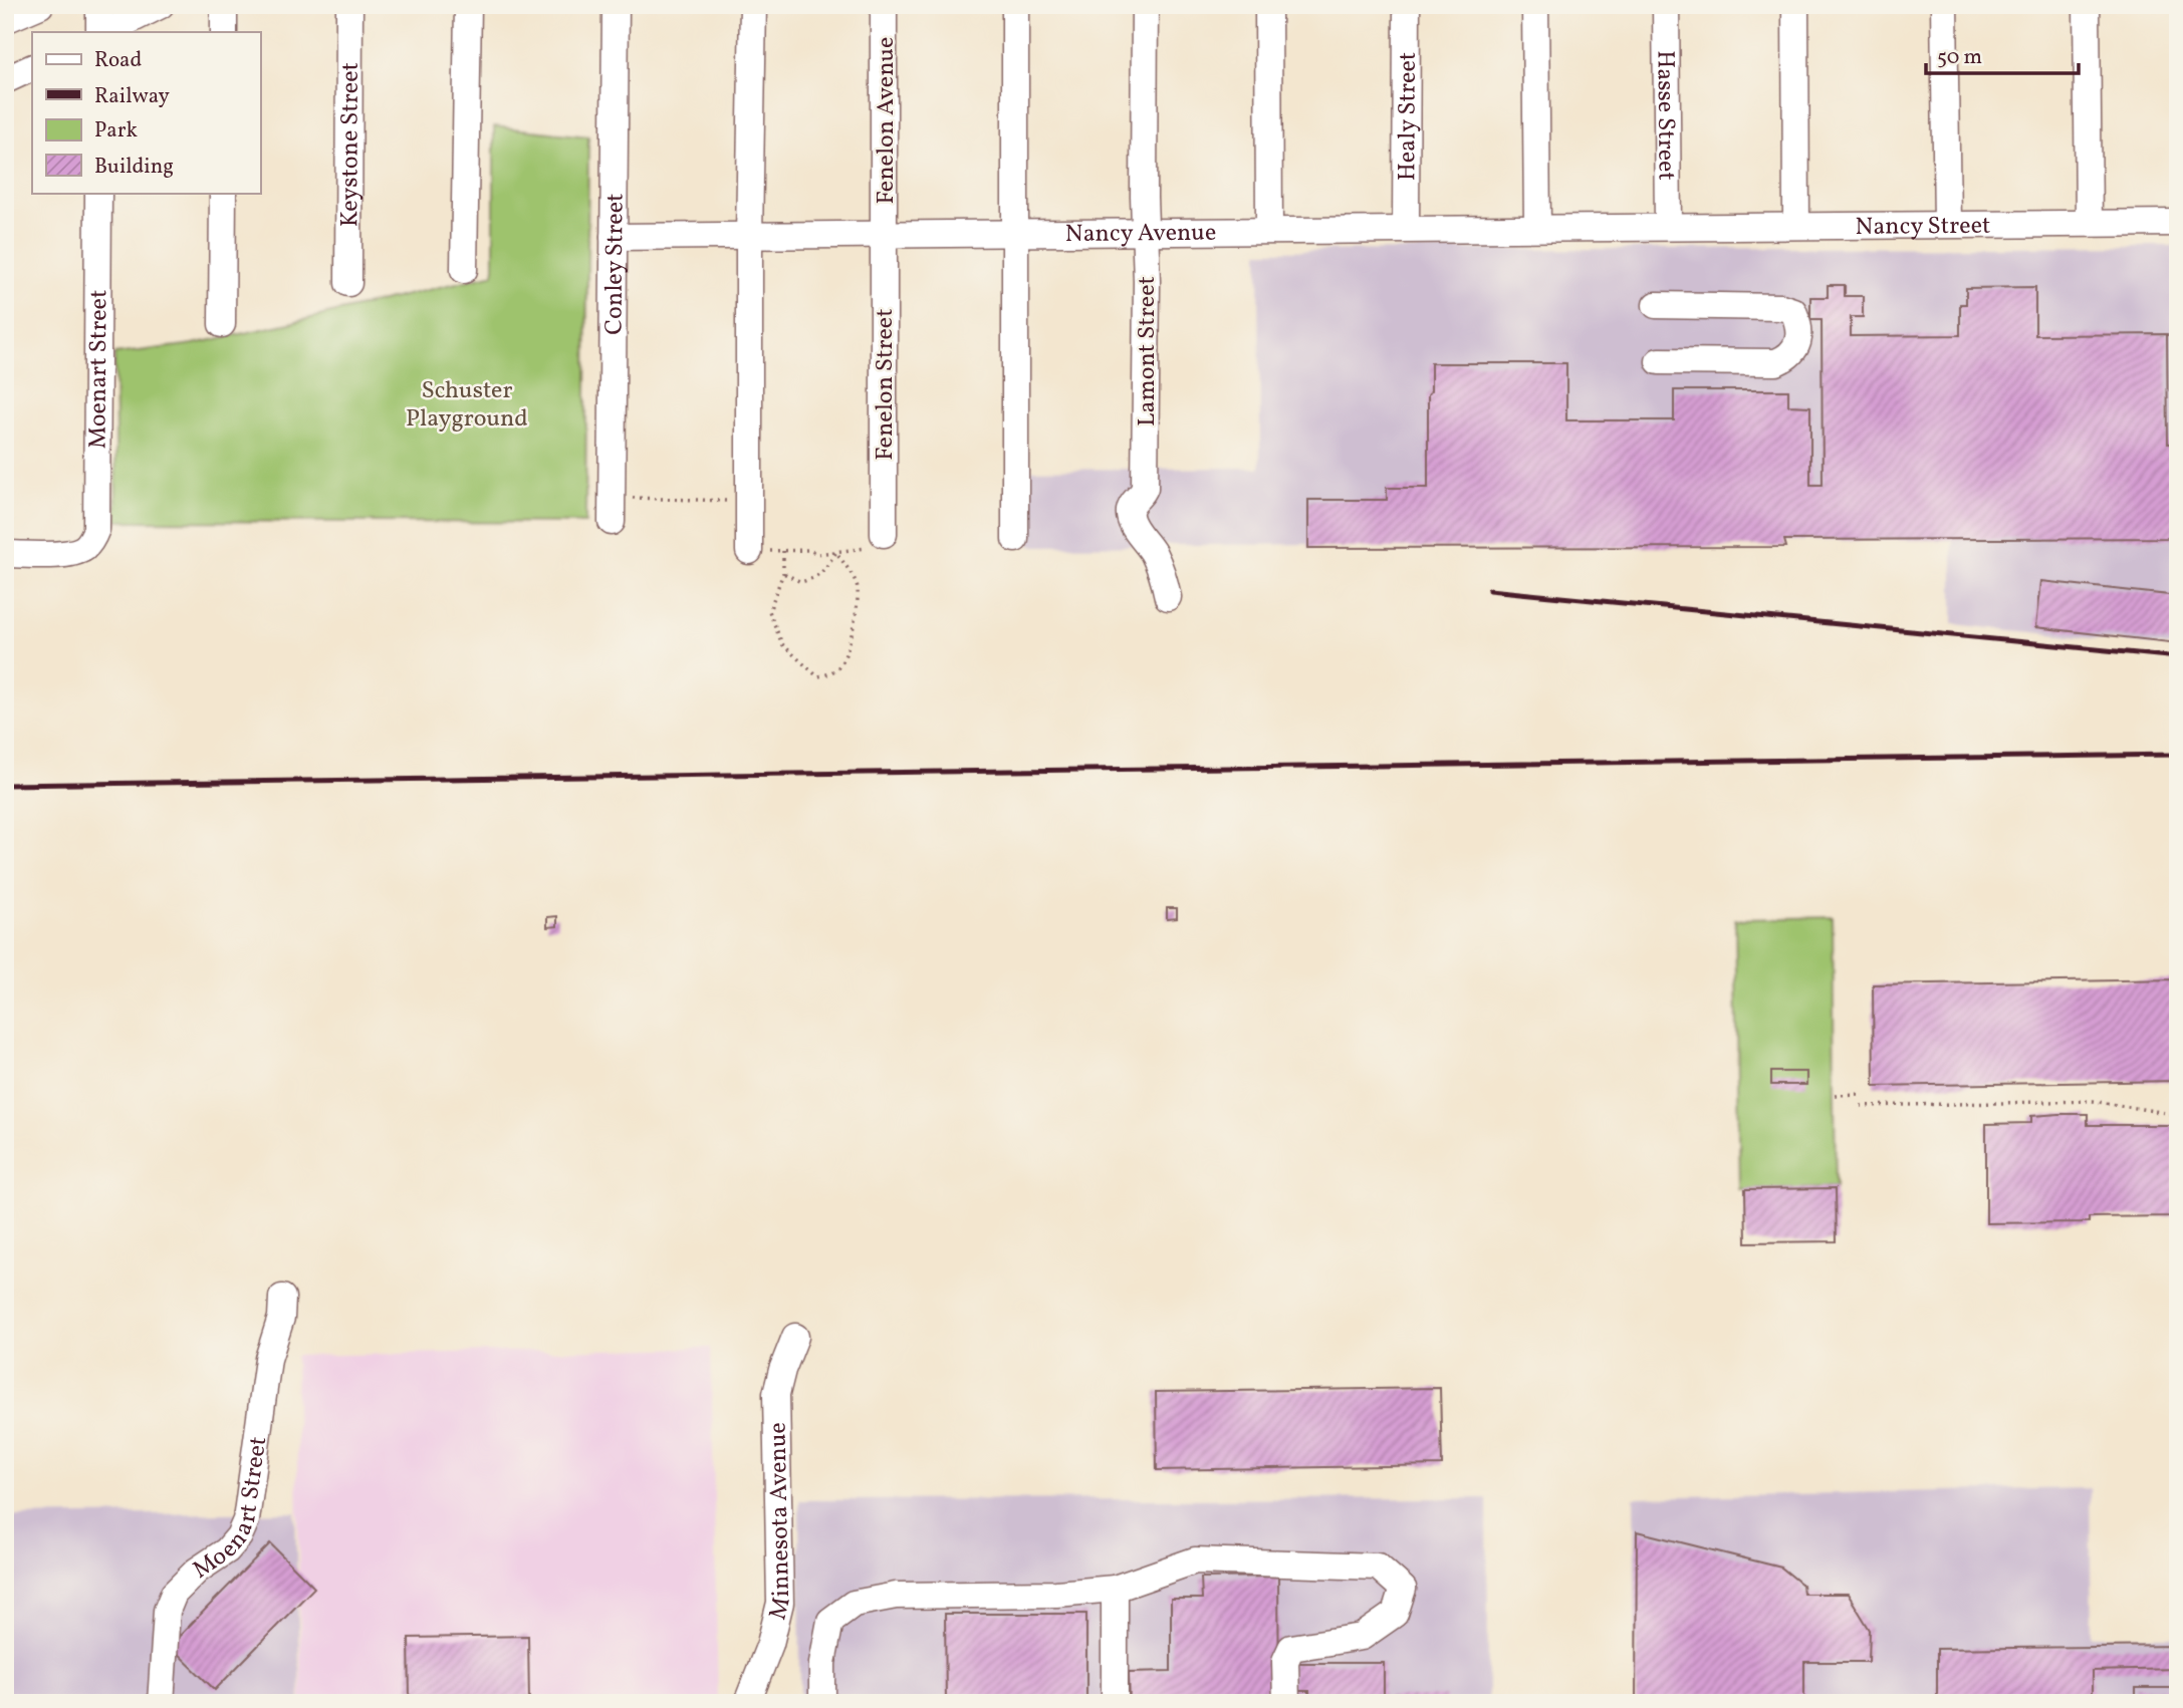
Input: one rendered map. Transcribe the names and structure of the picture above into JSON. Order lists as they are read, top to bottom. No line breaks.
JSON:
{"streets":{"street":["Hasse Street","Healy Street","Fenelon Avenue","Keystone Street","Nancy Street","Nancy Avenue","Conley Street","Lamont Street","Moenart Street","Fenelon Street","Minnesota Avenue"]},"crossings":[["Hasse Street","Nancy Street"],["Hasse Street","Nancy Avenue"],["Healy Street","Nancy Avenue"],["Fenelon Avenue","Nancy Avenue"],["Fenelon Avenue","Fenelon Street"],["Nancy Street","Nancy Avenue"],["Nancy Avenue","Conley Street"],["Nancy Avenue","Lamont Street"],["Nancy Avenue","Fenelon Street"]],"parks":["Schuster Playground"],"legend":["Road","Railway","Park","Building"],"scale_bar":"50 m"}
